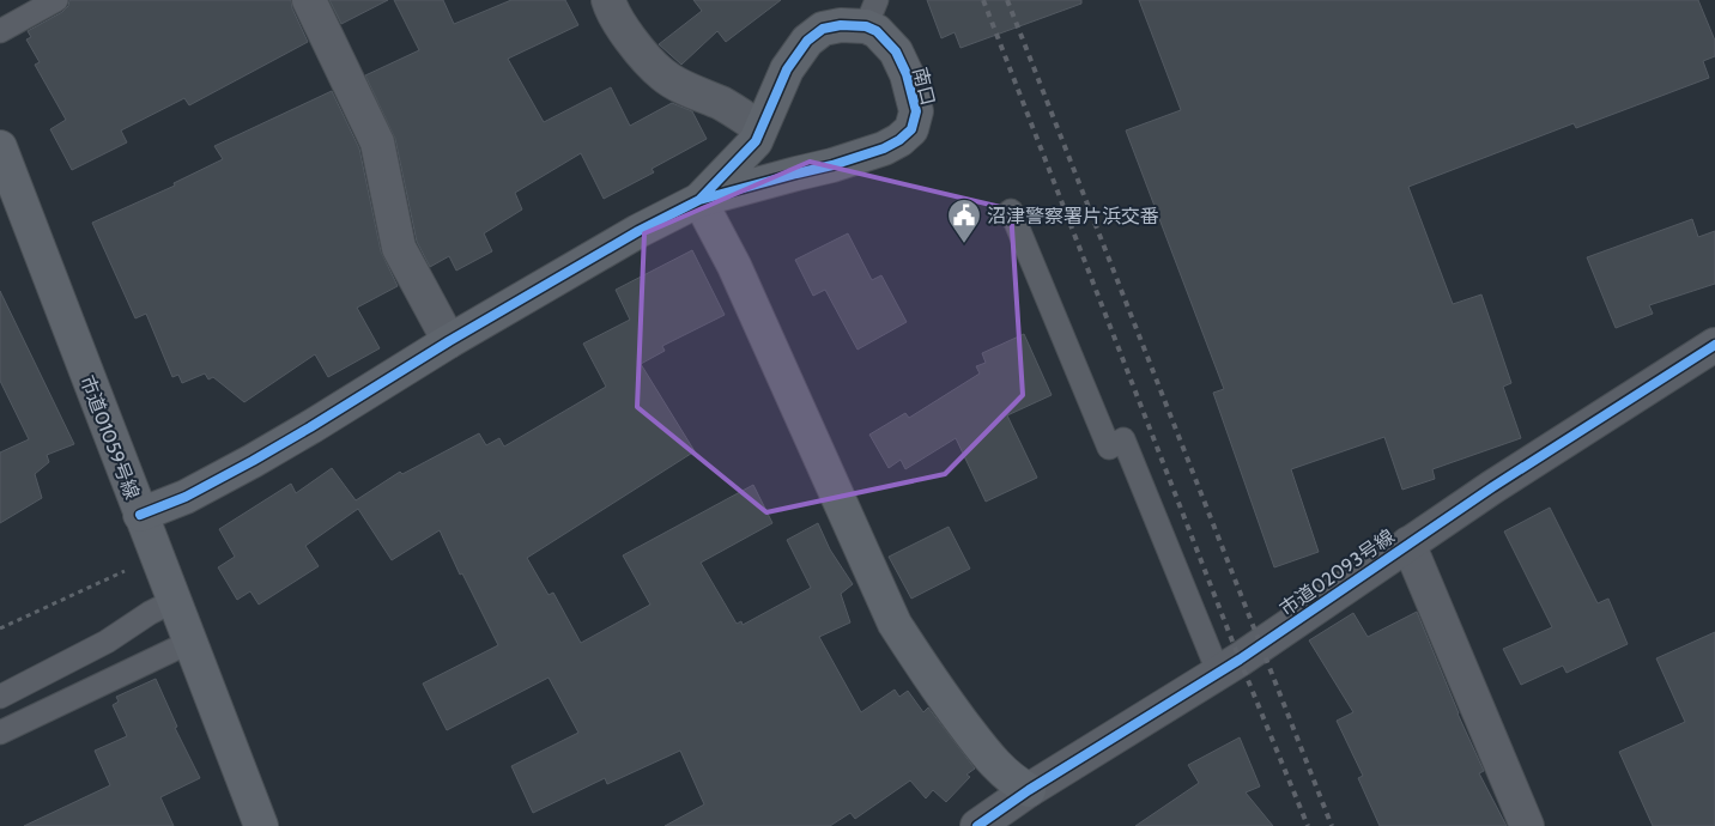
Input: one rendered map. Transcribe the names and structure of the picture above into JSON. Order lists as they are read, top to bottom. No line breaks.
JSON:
{"streets":{"street":["南口","市道01059号線","市道02093号線"]},"places":{"public building":["沼津警察署片浜交番"]}}
